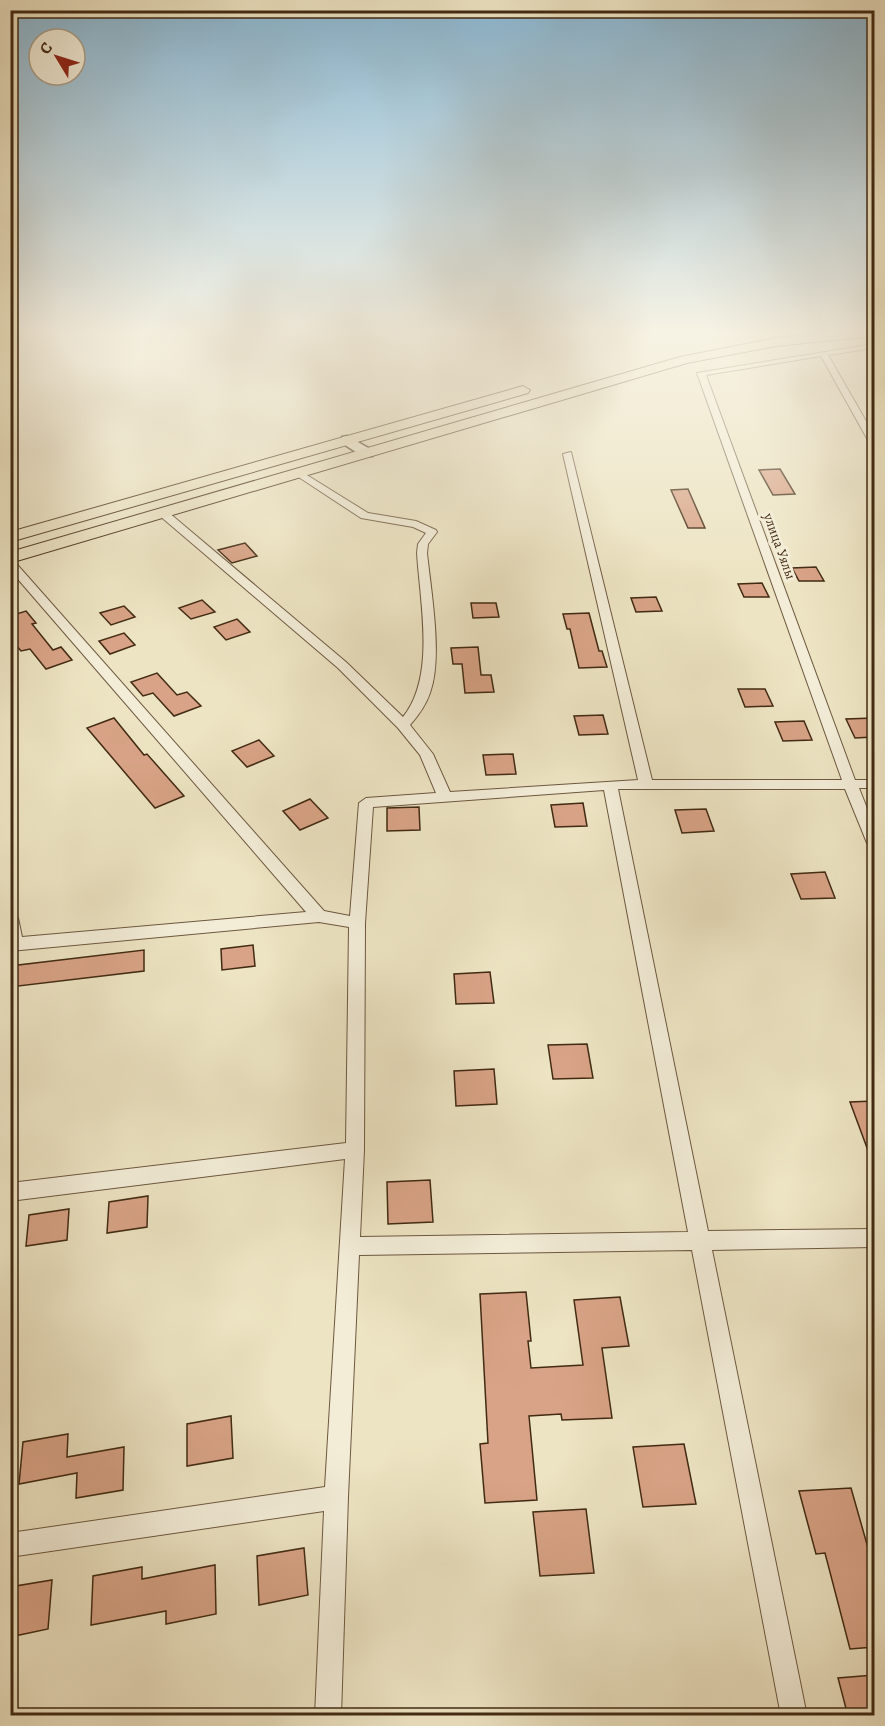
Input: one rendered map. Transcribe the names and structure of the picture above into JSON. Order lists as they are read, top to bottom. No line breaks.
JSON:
{"streets":{"street":["улица Уялы"]},"north":"top left"}
